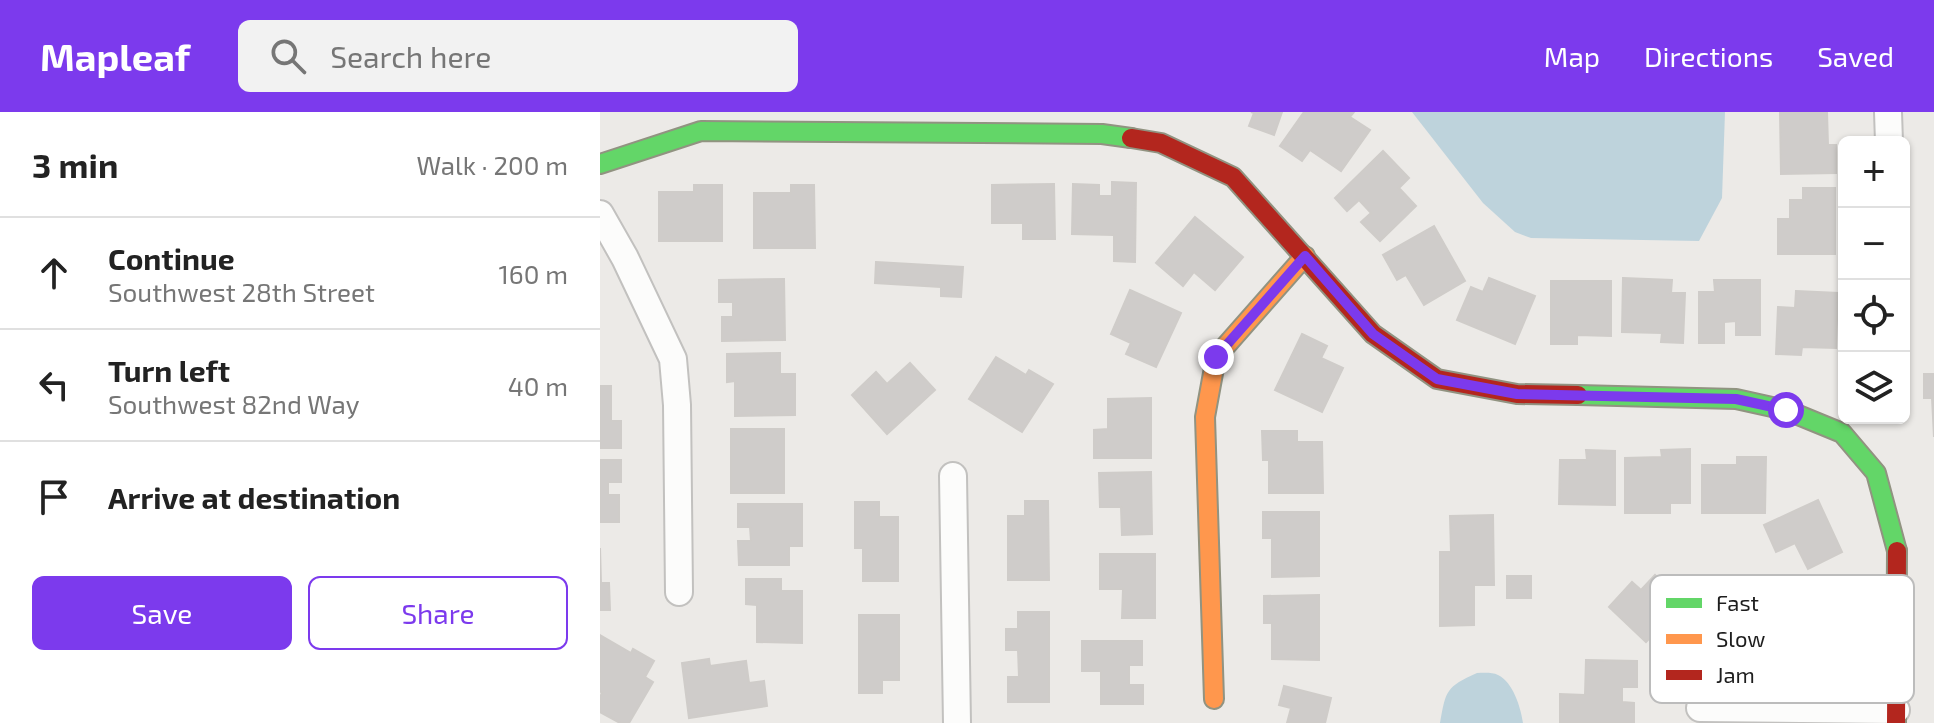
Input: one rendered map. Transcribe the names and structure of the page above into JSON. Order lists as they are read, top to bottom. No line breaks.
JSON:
{"legend":["Fast","Slow","Jam"],"page":{"header":"Mapleaf","search":"Search here","nav":["Map","Directions","Saved"],"heading":["3 min","Walk · 200 m"],"map_buttons":["+","−"],"list":[["Continue","Southwest 28th Street","160 m"],["Turn left","Southwest 82nd Way","40 m"],"Arrive at destination"],"buttons":["Save","Share"]}}
